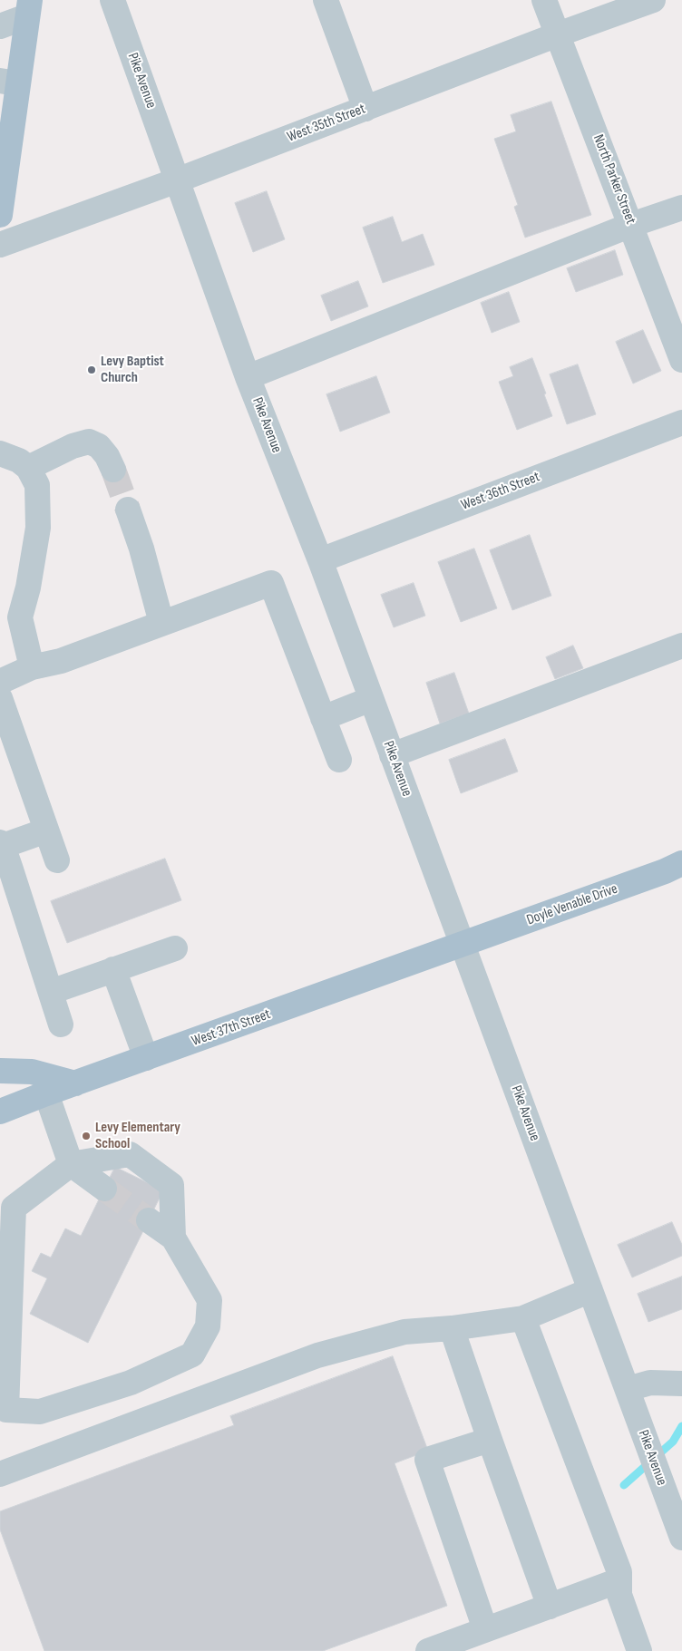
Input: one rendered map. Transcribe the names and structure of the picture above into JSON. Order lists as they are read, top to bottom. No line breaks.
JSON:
{"streets":{"main road":["Doyle Venable Drive","West 37th Street"],"street":["Pike Avenue","West 35th Street","North Parker Street","West 36th Street"]},"crossings":[["Pike Avenue","West 35th Street"],["Pike Avenue","West 36th Street"],["Pike Avenue","Doyle Venable Drive"],["Pike Avenue","West 37th Street"],["West 35th Street","North Parker Street"],["Doyle Venable Drive","West 37th Street"]],"places":["Levy Baptist Church","Levy Elementary School"]}
